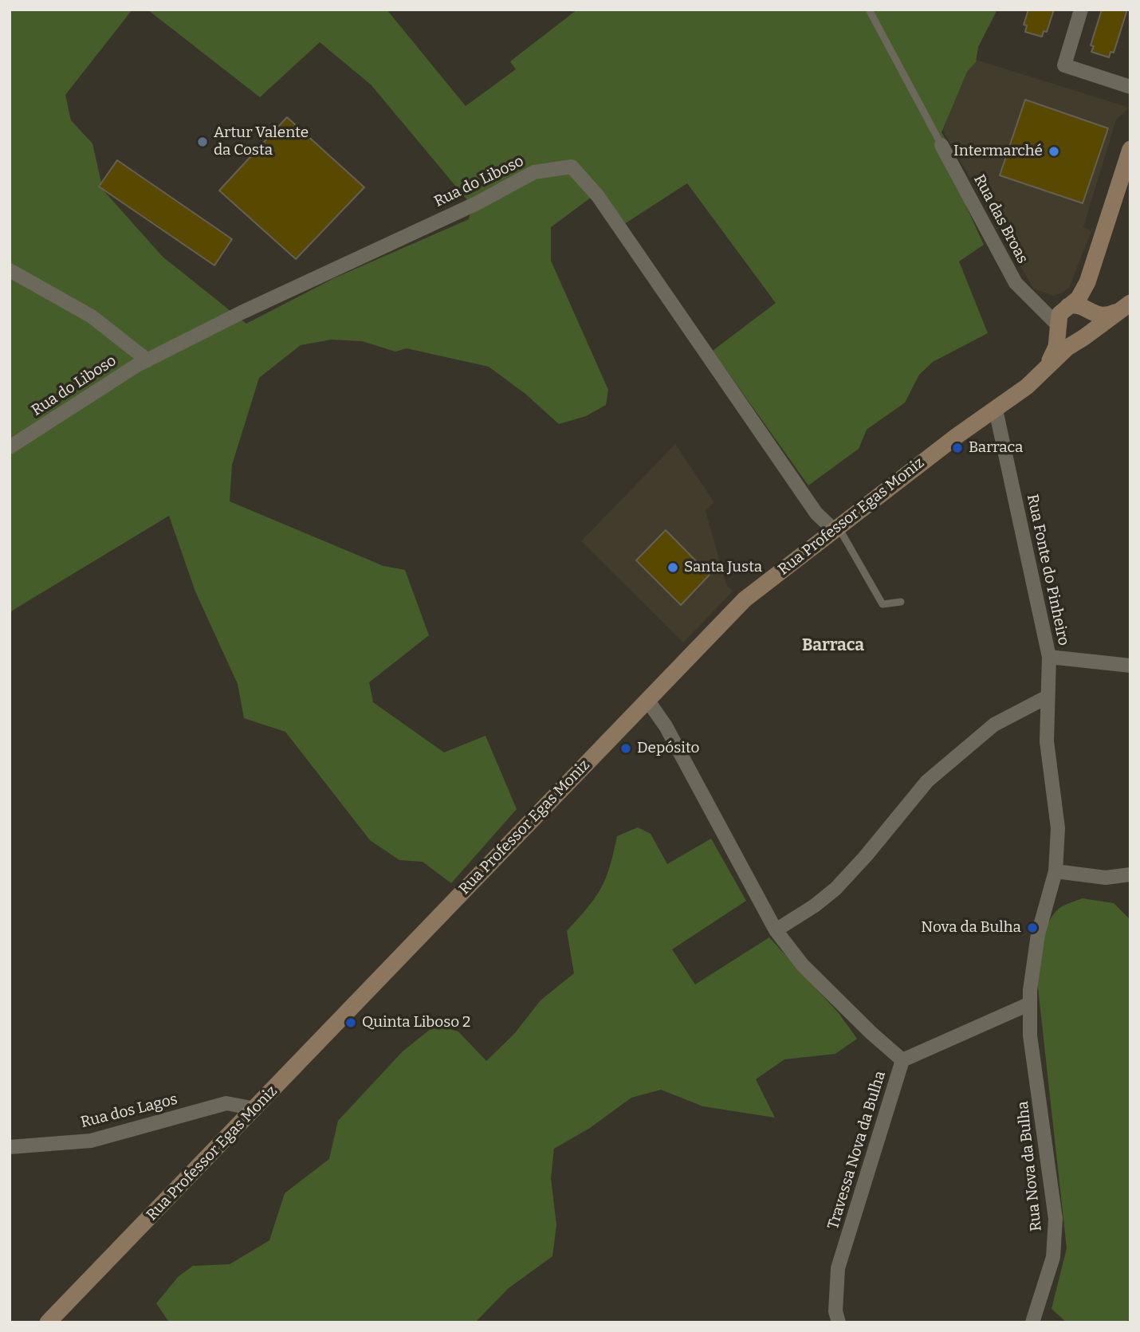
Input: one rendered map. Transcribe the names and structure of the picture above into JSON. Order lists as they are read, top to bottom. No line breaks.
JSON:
{"streets":{"main road":["Rua Professor Egas Moniz"],"street":["Rua do Liboso","Rua das Broas","Rua Fonte do Pinheiro","Rua dos Lagos","Travessa Nova da Bulha","Rua Nova da Bulha"]},"crossings":[["Rua do Liboso","Rua Professor Egas Moniz"],["Rua das Broas","Rua Professor Egas Moniz"],["Rua Professor Egas Moniz","Rua Fonte do Pinheiro"],["Rua Professor Egas Moniz","Rua dos Lagos"],["Travessa Nova da Bulha","Rua Nova da Bulha"]],"districts":["Barraca"],"places":["Artur Valente da Costa","Intermarché","Barraca","Santa Justa","Depósito","Nova da Bulha","Quinta Liboso 2"]}
